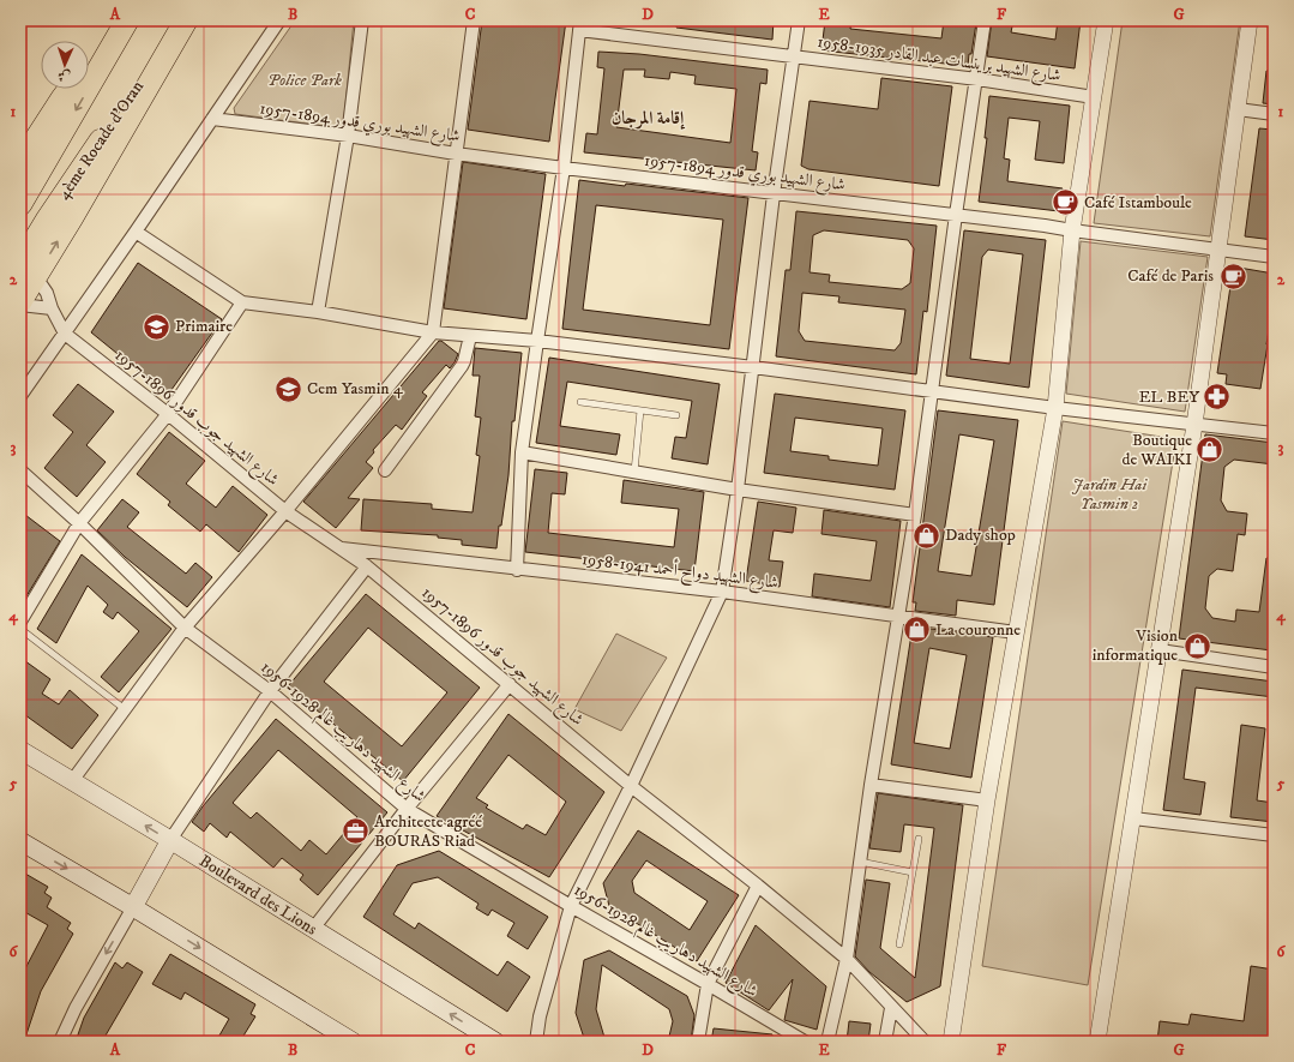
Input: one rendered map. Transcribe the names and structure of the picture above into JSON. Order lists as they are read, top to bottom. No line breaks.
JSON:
{"streets":{"highway":["4ème Rocade d'Oran"],"main road":["Boulevard des Lions"],"street":["شارع الشهيد برينسات عبد القادر 1935-1958","شارع الشهيد بوري قدور 1894-1957","شارع الشهيد جوب قدور 1896-1957","شارع الشهيد دواح أحمد 1941-1958","شارع الشهيد دهاريب غالم 1928-1956"]},"crossings":[["4ème Rocade d'Oran","شارع الشهيد جوب قدور 1896-1957"],["شارع الشهيد جوب قدور 1896-1957","شارع الشهيد دواح أحمد 1941-1958"]],"districts":["إقامة المرجان"],"parks":["Police Park","Jardin Hai Yasmin 2"],"places":{"cafe":["Café Istamboule","Café de Paris"],"school or university":["Primaire","Cem Yasmin 4"],"pharmacy":["EL BEY"],"shop":["Boutique de WAIKI","Dady shop","La couronne","Vision informatique"],"office":["Architecte agréé BOURAS Riad"]},"north":"bottom","grid":{"columns":["A","B","C","D","E","F","G"],"rows":["1","2","3","4","5","6"]}}
